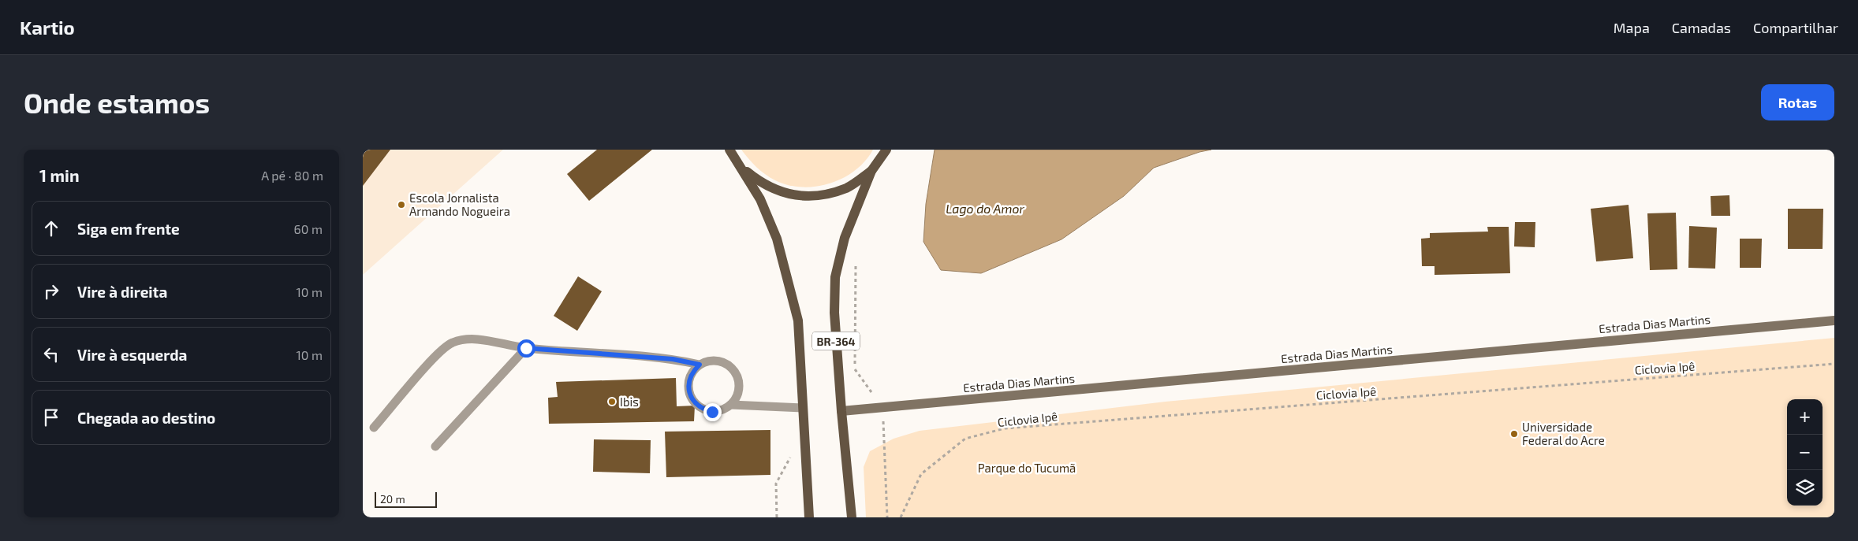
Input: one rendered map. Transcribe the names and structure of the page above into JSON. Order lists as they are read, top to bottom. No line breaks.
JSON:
{"streets":{"main road":["BR-364"],"street":["Estrada Dias Martins"],"path":["Ciclovia Ipê"]},"crossings":[["Estrada Dias Martins","BR-364"]],"water":["Lago do Amor"],"parks":["Parque do Tucumã"],"places":["Escola Jornalista Armando Nogueira","Ibis","Universidade Federal do Acre"],"scale_bar":"20 m","page":{"header":"Kartio","nav":["Mapa","Camadas","Compartilhar"],"buttons":"Rotas","title":"Onde estamos","heading":["1 min","A pé · 80 m"],"list":[["Siga em frente","60 m"],["Vire à direita","10 m"],["Vire à esquerda","10 m"],"Chegada ao destino"],"map_buttons":["+","−"],"scale":"20 m"}}
